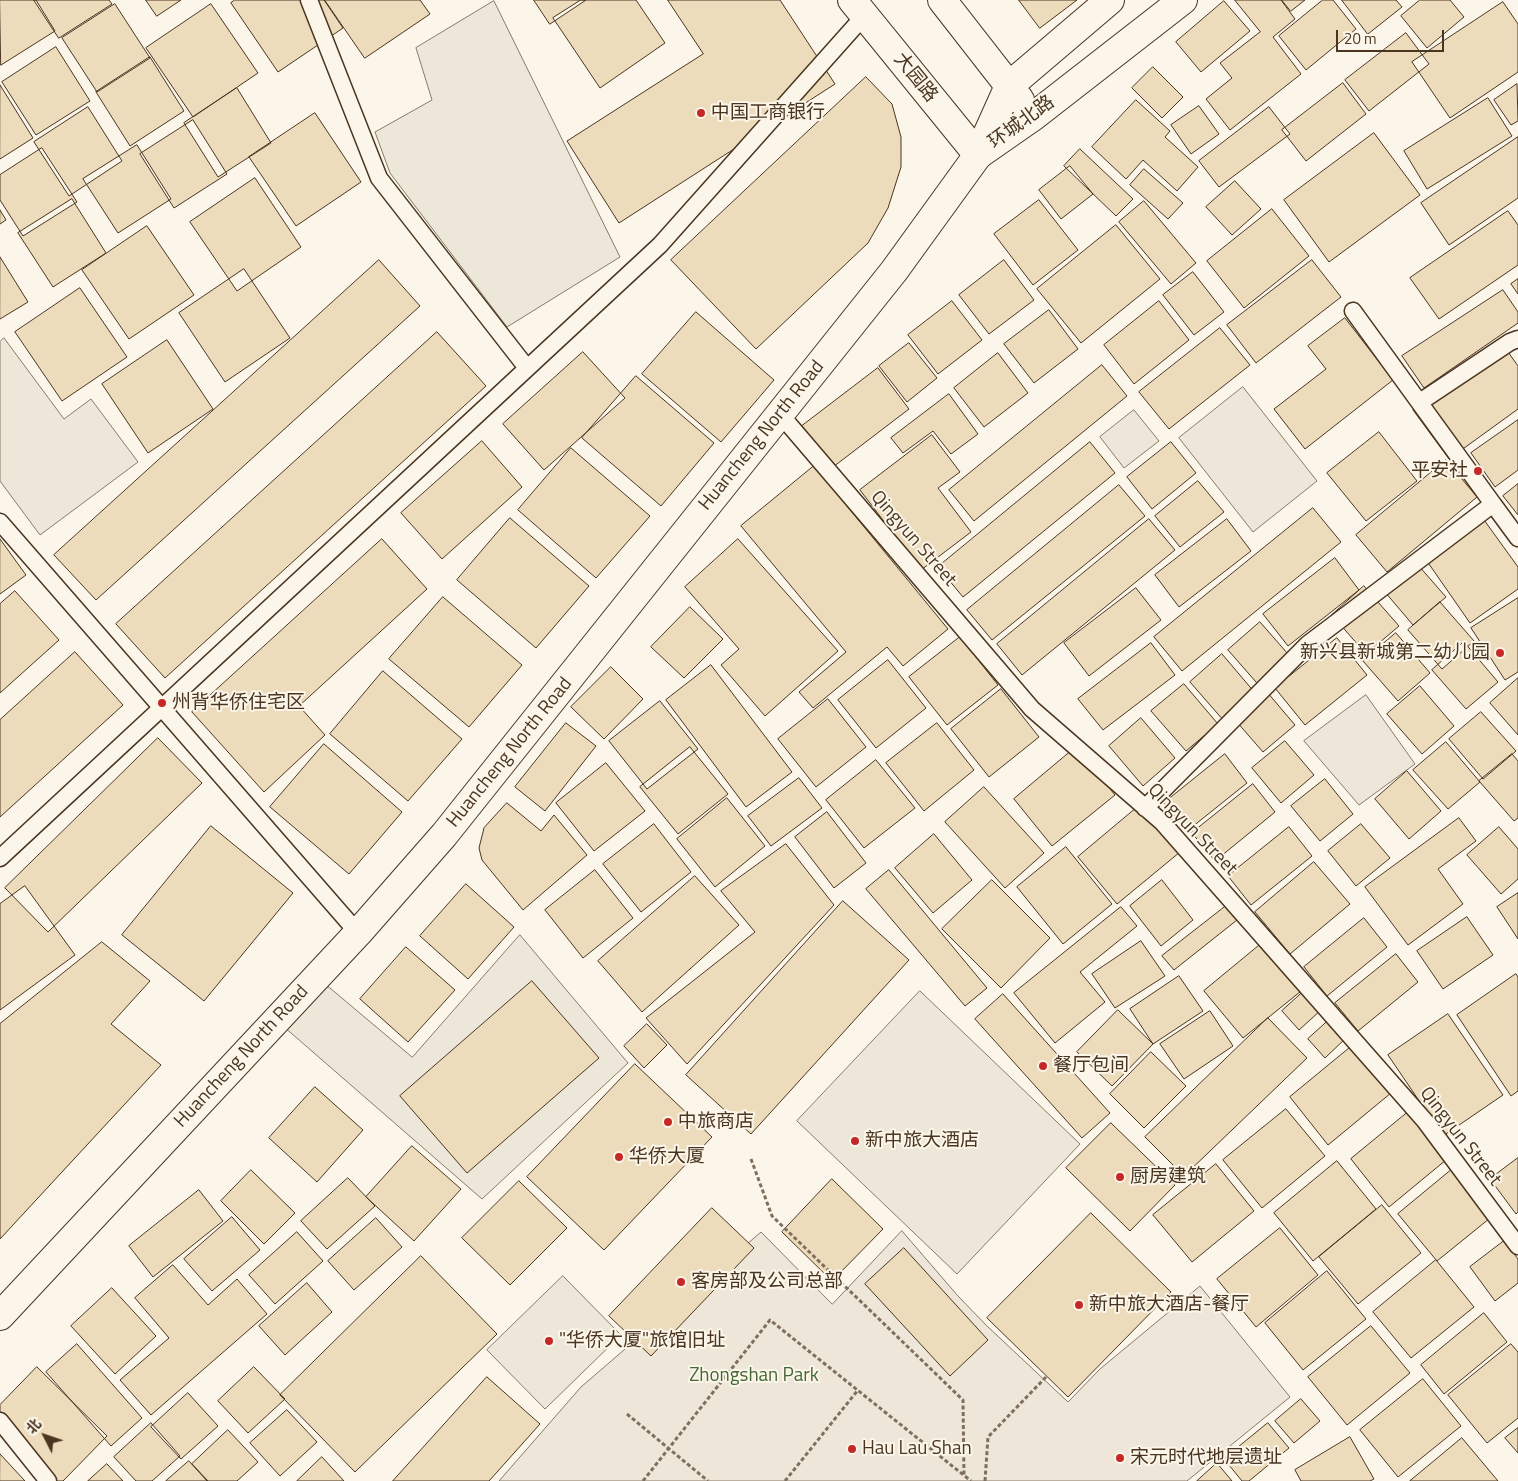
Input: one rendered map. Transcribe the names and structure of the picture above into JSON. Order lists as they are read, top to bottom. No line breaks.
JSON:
{"streets":{"street":["大园路","环城北路","Huancheng North Road"],"lane":["Qingyun Street"]},"crossings":[["大园路","环城北路"],["大园路","Huancheng North Road"],["环城北路","Huancheng North Road"],["Huancheng North Road","Qingyun Street"]],"parks":["Zhongshan Park"],"places":["中国工商银行","平安社","新兴县新城第二幼儿园","州背华侨住宅区","餐厅包间","中旅商店","新中旅大酒店","华侨大厦","厨房建筑","客房部及公司总部","新中旅大酒店-餐厅","\"华侨大厦\"旅馆旧址","Hau Lau Shan","宋元时代地层遗址"],"scale_bar":"20 m","north":"top left"}
